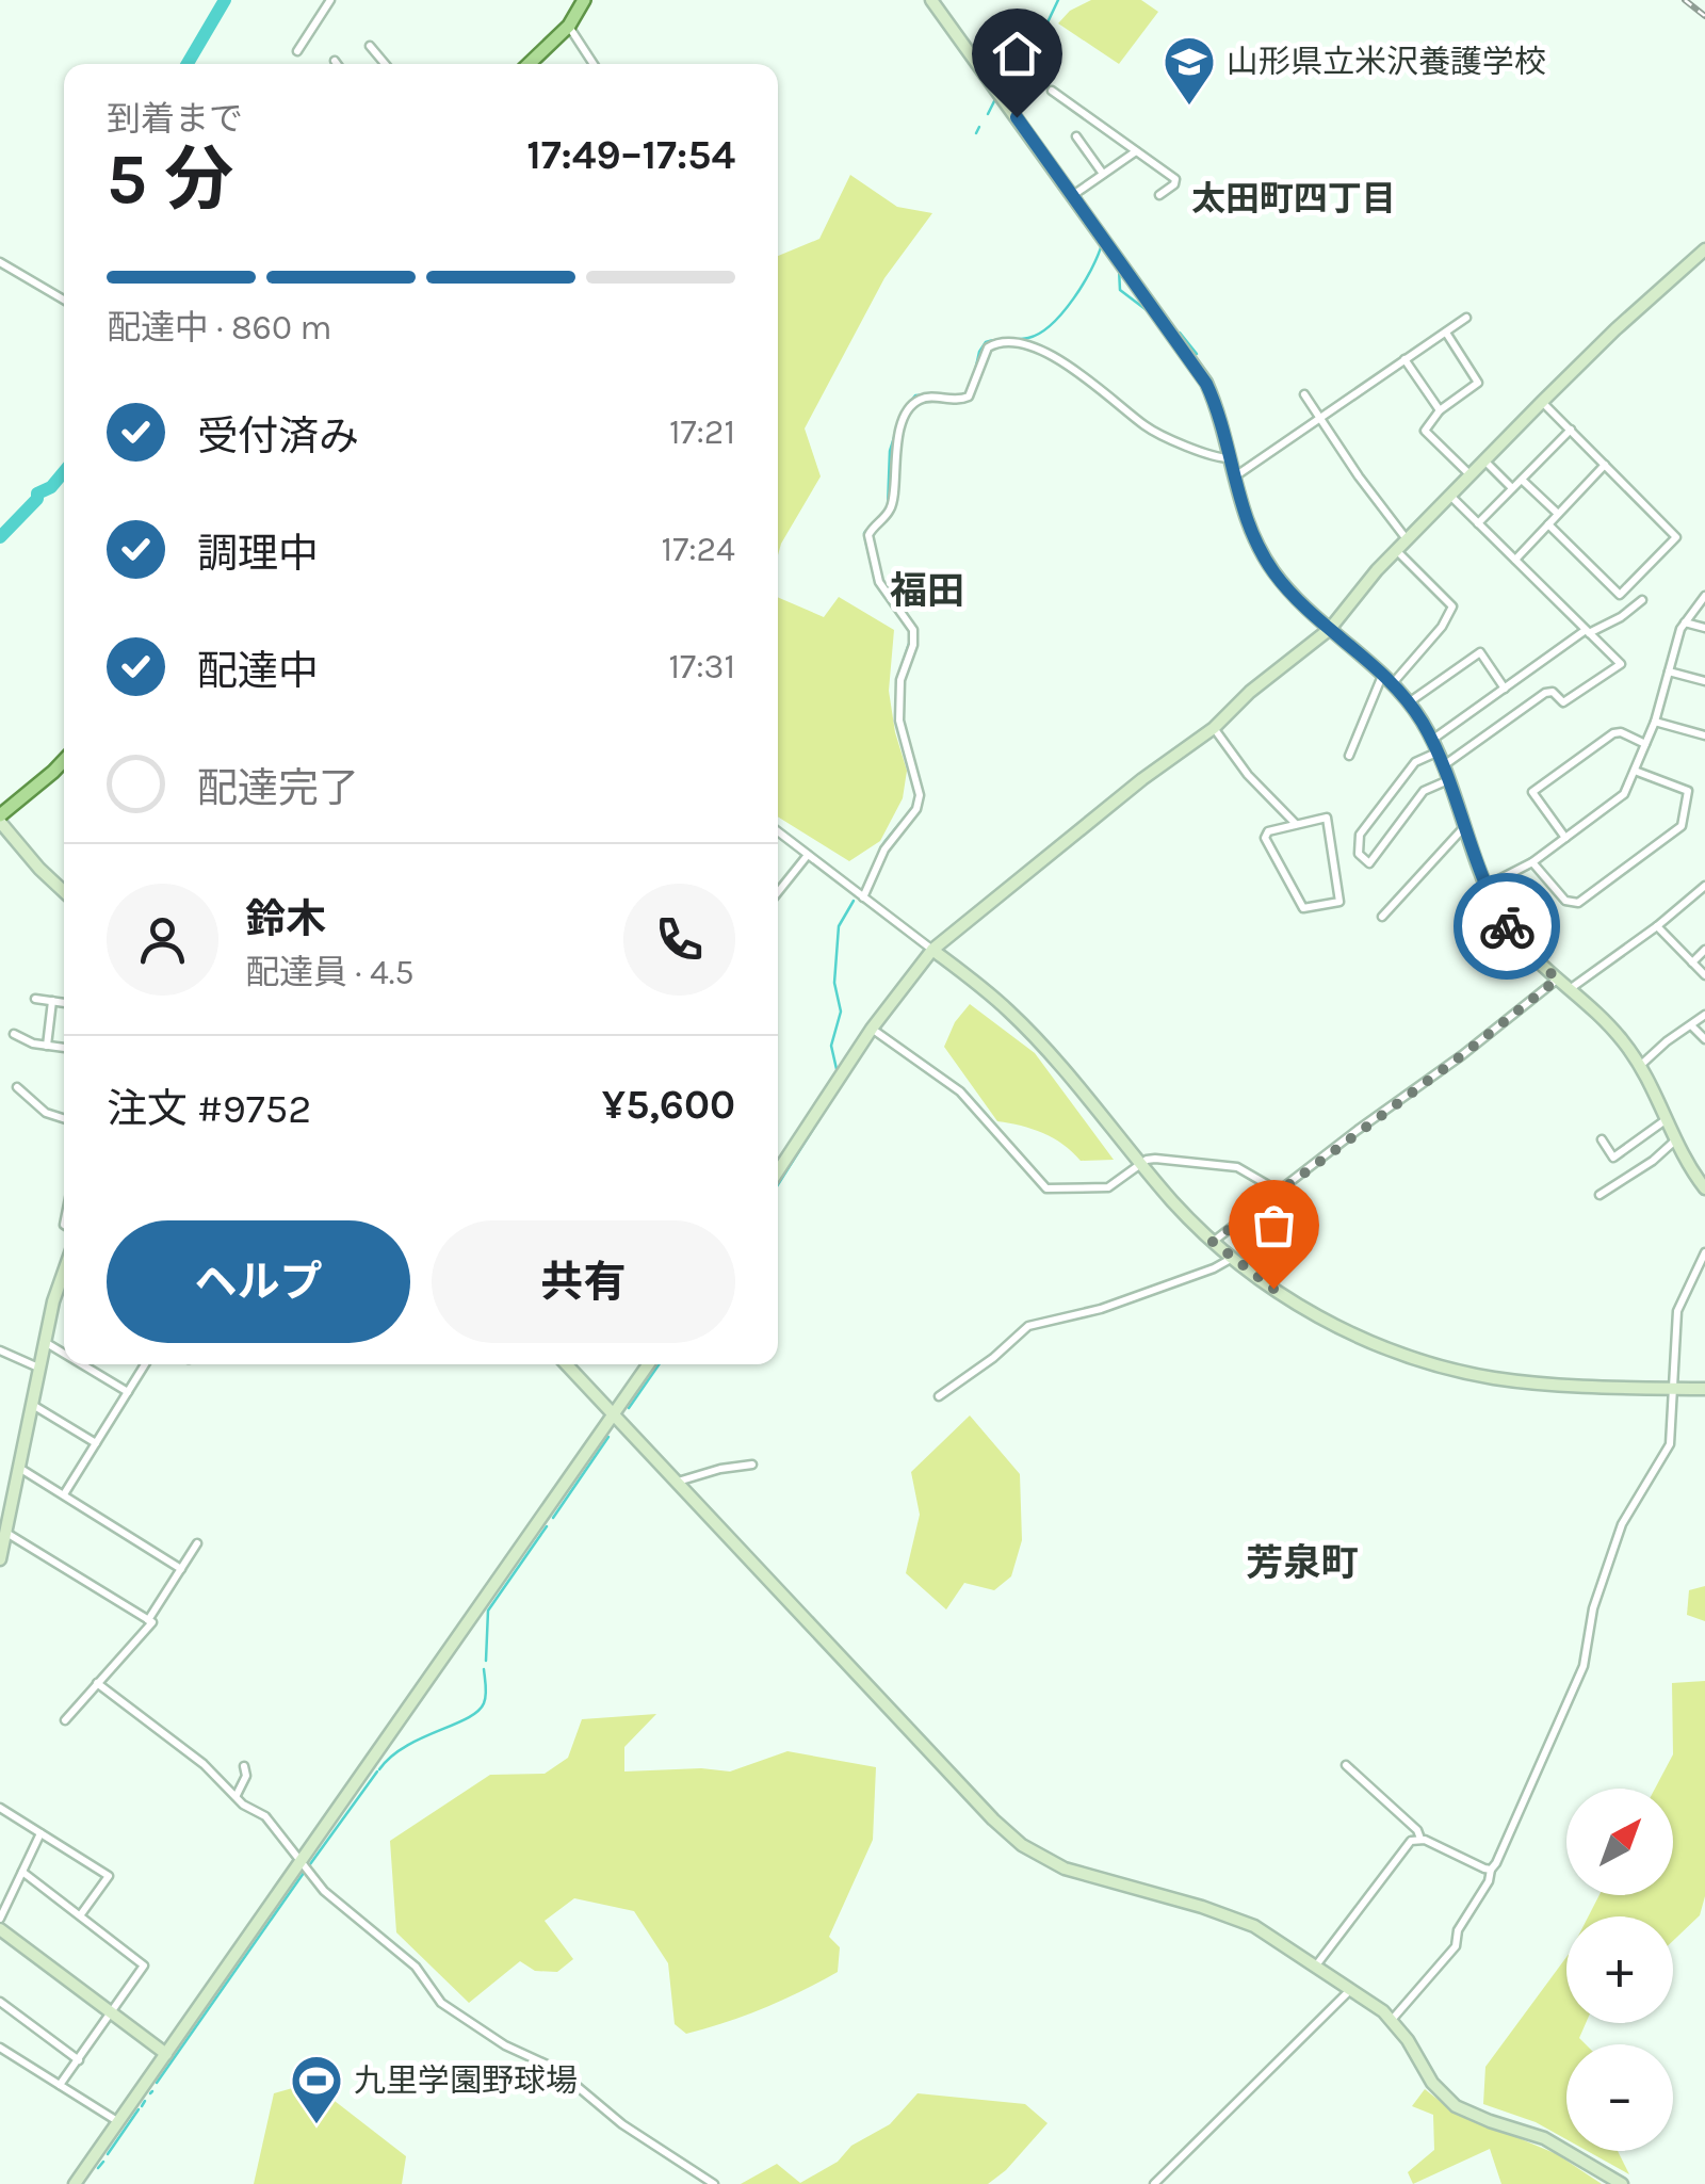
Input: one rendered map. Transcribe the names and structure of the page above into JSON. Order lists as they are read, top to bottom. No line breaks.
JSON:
{"districts":["太田町四丁目","福田","芳泉町"],"places":{"school or university":["山形県立米沢養護学校"],"sports":["九里学園野球場"]},"north":"top right","page":{"heading":["5 分","到着まで","17:49–17:54"],"panel":["鈴木","配達員 · 4.5","注文 #9752","¥5,600"],"bar":"配達中 · 860 m","list":[["受付済み","17:21"],["調理中","17:24"],["配達中","17:31"],"配達完了"],"buttons":["ヘルプ","共有"],"map_buttons":["+","−"]}}
